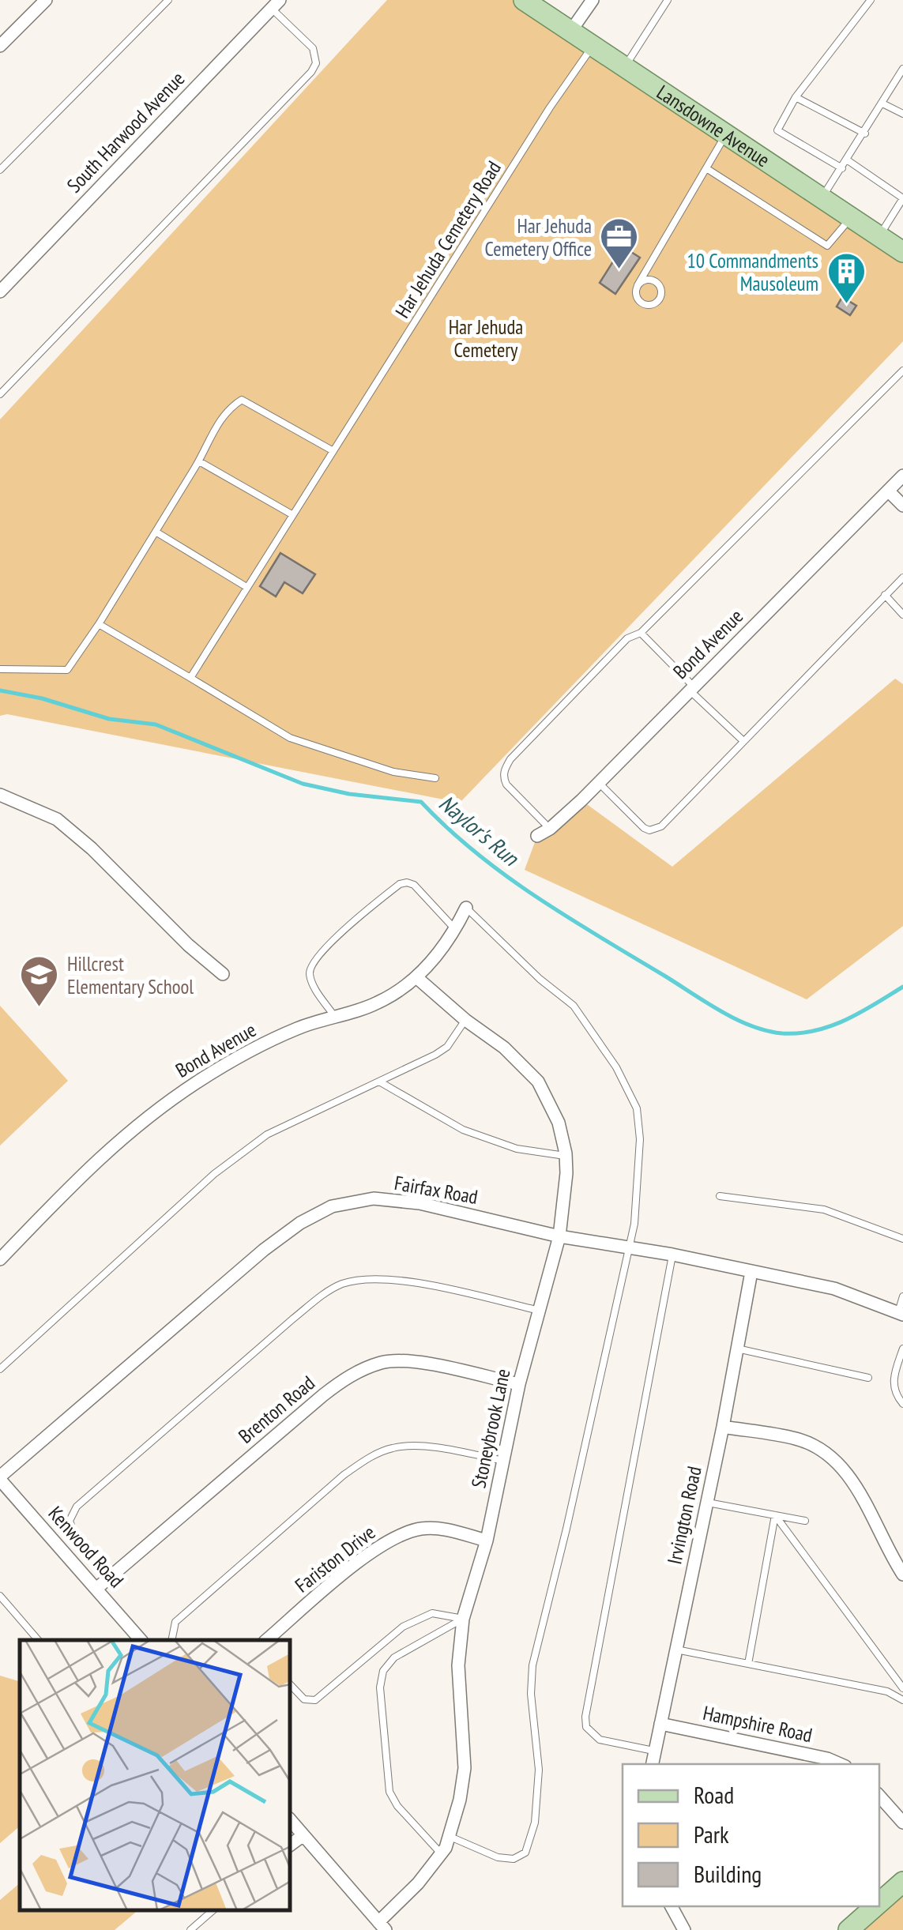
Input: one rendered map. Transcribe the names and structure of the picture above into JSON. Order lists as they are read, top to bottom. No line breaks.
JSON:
{"streets":{"main road":["Lansdowne Avenue"],"street":["South Harwood Avenue","Bond Avenue","Fairfax Road","Brenton Road","Stoneybrook Lane","Irvington Road","Kenwood Road","Fariston Drive","Hampshire Road"],"lane":["Har Jehuda Cemetery Road"]},"crossings":[["Lansdowne Avenue","Har Jehuda Cemetery Road"],["Bond Avenue","Stoneybrook Lane"],["Fairfax Road","Stoneybrook Lane"],["Fairfax Road","Irvington Road"],["Fairfax Road","Kenwood Road"],["Brenton Road","Stoneybrook Lane"],["Brenton Road","Kenwood Road"],["Stoneybrook Lane","Fariston Drive"],["Irvington Road","Hampshire Road"]],"water":["Naylor's Run"],"parks":["Har Jehuda Cemetery"],"places":{"office":["Har Jehuda Cemetery Office"],"building":["10 Commandments Mausoleum"],"school or university":["Hillcrest Elementary School"]},"legend":["Road","Park","Building"]}
